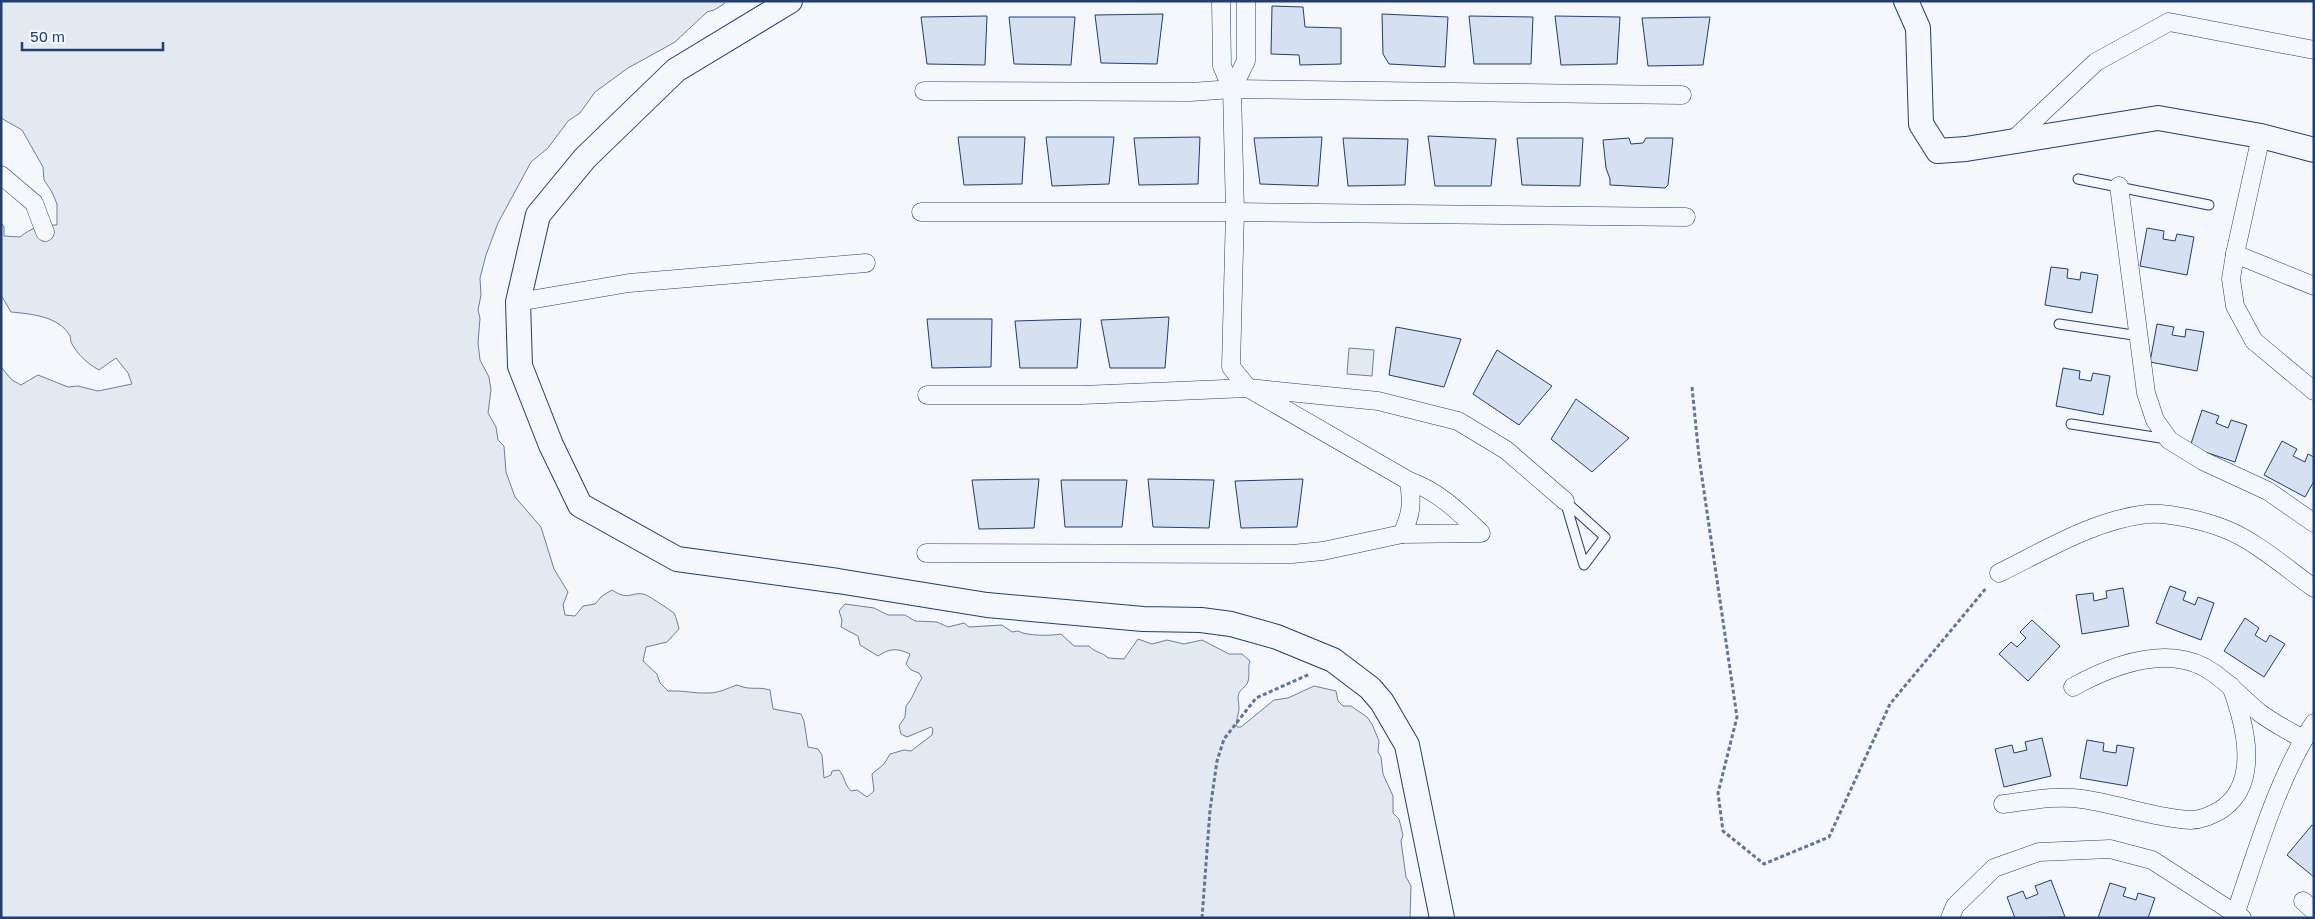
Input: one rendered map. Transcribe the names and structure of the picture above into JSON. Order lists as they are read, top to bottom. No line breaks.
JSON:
{"scale_bar":"50 m"}
